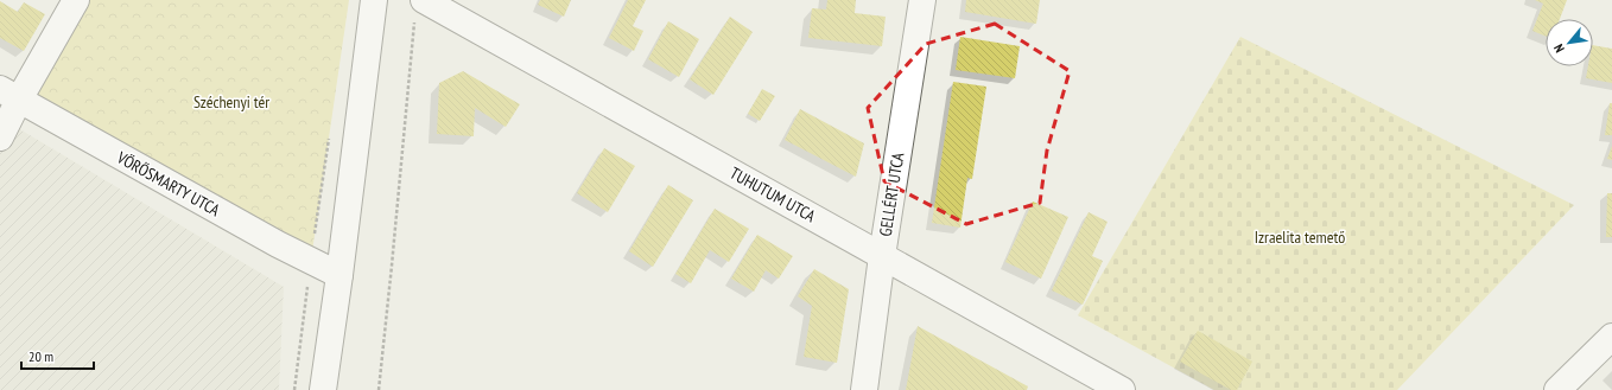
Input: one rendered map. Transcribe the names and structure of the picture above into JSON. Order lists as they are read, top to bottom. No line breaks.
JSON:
{"streets":{"street":["VÖRÖSMARTY UTCA","TUHUTUM UTCA","GELLÉRT UTCA"]},"crossings":[["TUHUTUM UTCA","GELLÉRT UTCA"]],"parks":["Széchenyi tér","Izraelita temető"],"scale_bar":"20 m","north":"bottom left"}
